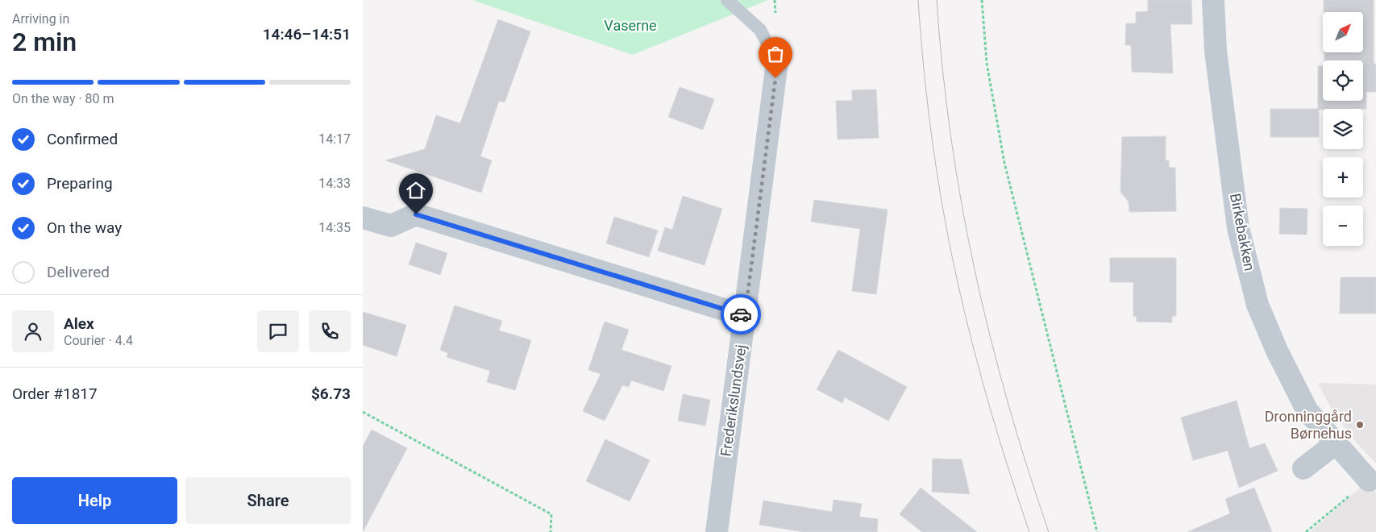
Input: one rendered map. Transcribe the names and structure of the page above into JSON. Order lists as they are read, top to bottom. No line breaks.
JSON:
{"streets":{"street":["Birkebakken","Frederikslundsvej"]},"parks":["Vaserne"],"places":["Dronninggård Børnehus"],"north":"top right","page":{"heading":["2 min","Arriving in","14:46–14:51"],"panel":["Alex","Courier · 4.4","Order #1817","$6.73"],"map_buttons":["+","−"],"bar":"On the way · 80 m","list":[["Confirmed","14:17"],["Preparing","14:33"],["On the way","14:35"],"Delivered"],"buttons":["Help","Share"]}}
